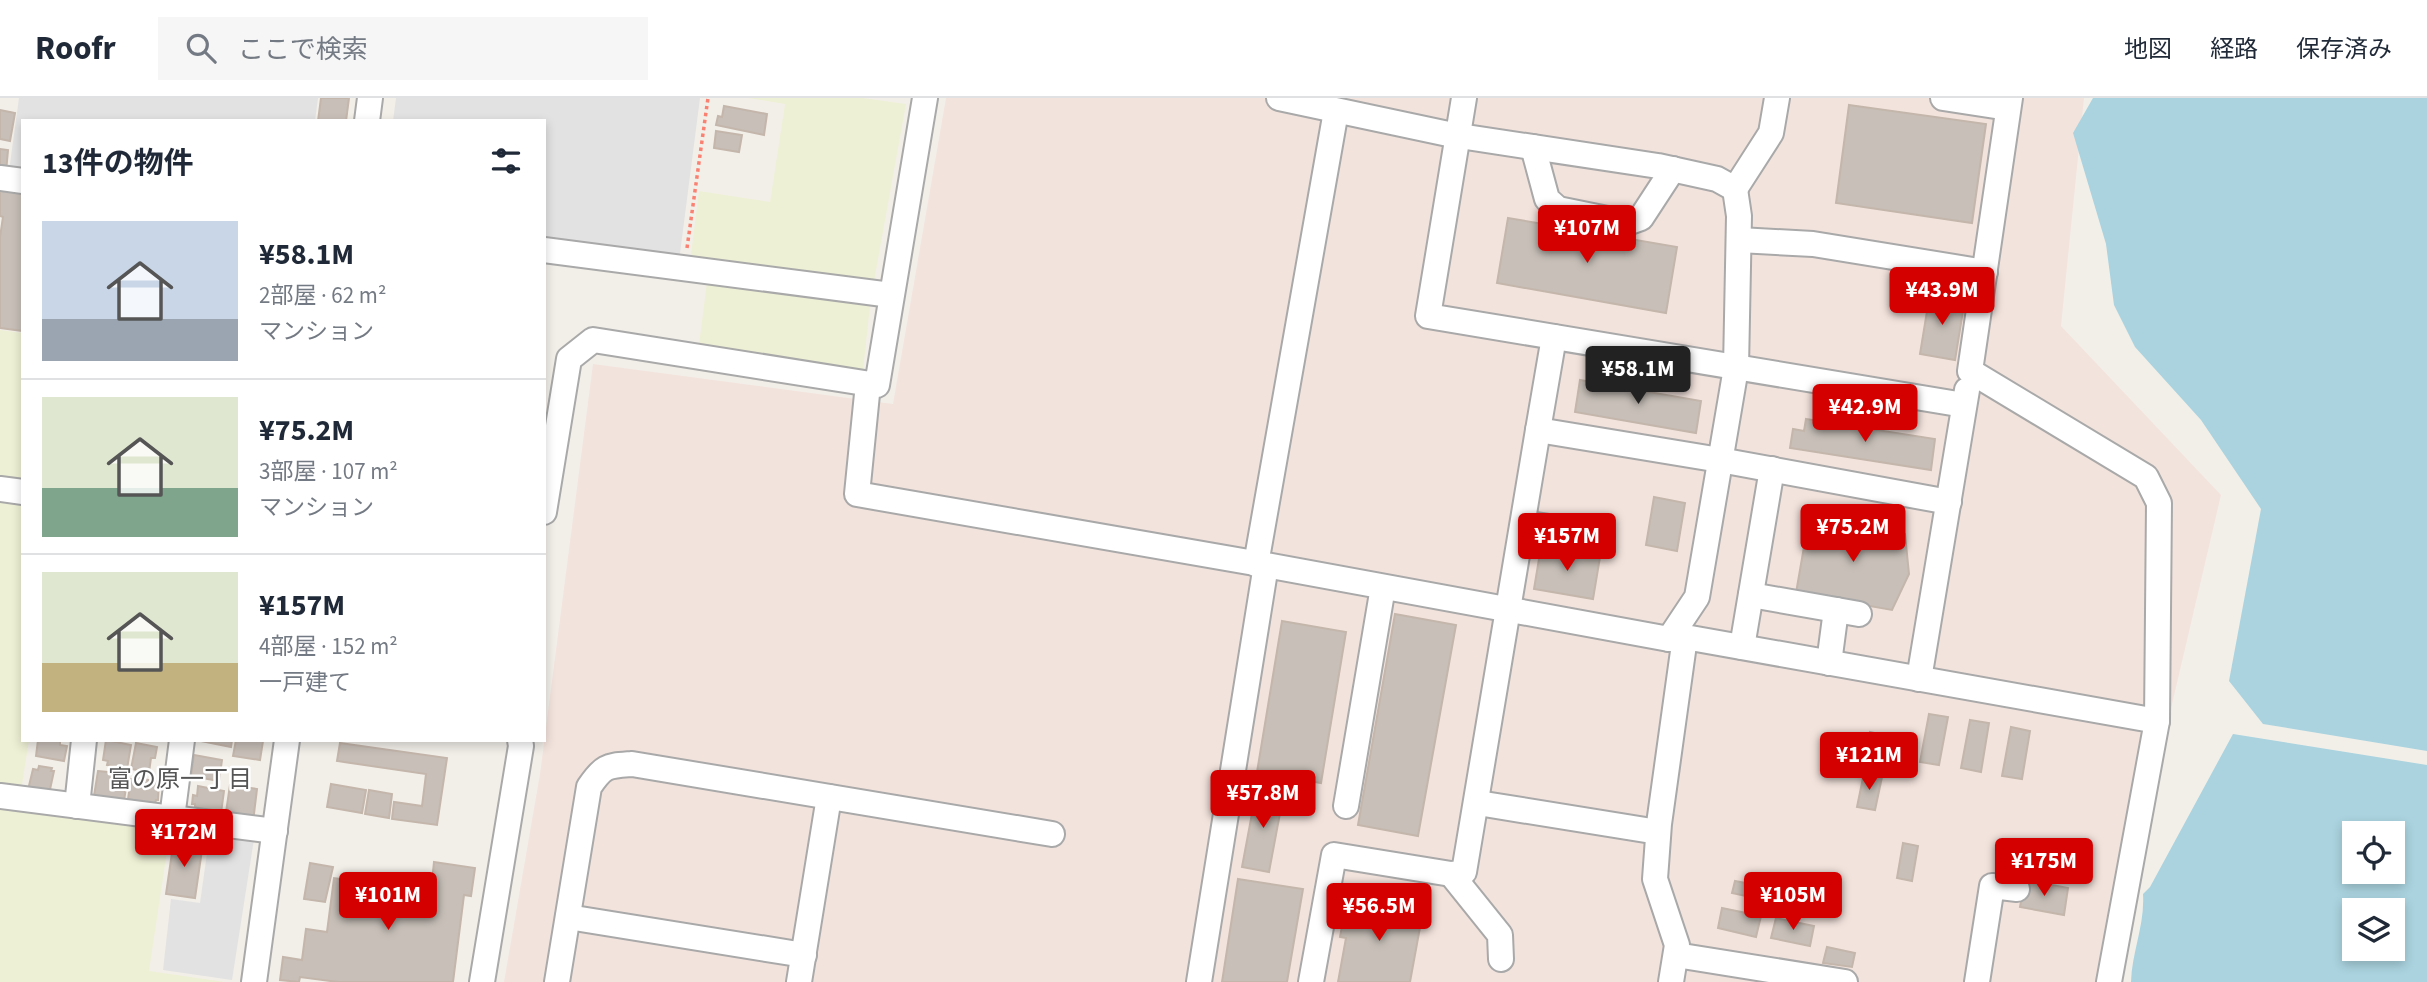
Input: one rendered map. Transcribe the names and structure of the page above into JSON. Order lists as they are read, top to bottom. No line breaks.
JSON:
{"districts":["富の原一丁目"],"page":{"header":"Roofr","search":"ここで検索","nav":["地図","経路","保存済み"],"heading":"13件の物件","list":[{"name":"¥58.1M","note":"2部屋 · 62 m² · マンション"},{"name":"¥75.2M","note":"3部屋 · 107 m² · マンション"},{"name":"¥157M","note":"4部屋 · 152 m² · 一戸建て"}],"price":["¥107M","¥43.9M","¥58.1M","¥42.9M","¥75.2M","¥157M","¥121M","¥57.8M","¥172M","¥175M","¥101M","¥105M","¥56.5M"]}}
